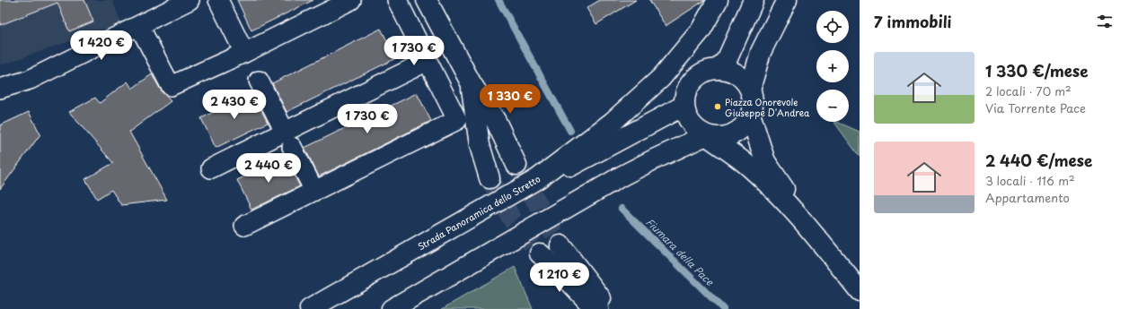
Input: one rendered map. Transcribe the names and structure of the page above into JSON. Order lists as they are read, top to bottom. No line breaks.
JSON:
{"streets":{"main road":["Strada Panoramica dello Stretto"]},"water":["Fiumara della Pace"],"places":["Piazza Onorevole Giuseppe D'Andrea"],"page":{"heading":"7 immobili","map_buttons":["+","−"],"price":["1 420 €","1 730 €","1 330 €","2 430 €","1 730 €","2 440 €","1 210 €"],"list":[{"name":"1 330 €/mese","note":"2 locali · 70 m² · Via Torrente Pace"},{"name":"2 440 €/mese","note":"3 locali · 116 m² · Appartamento"}]}}
